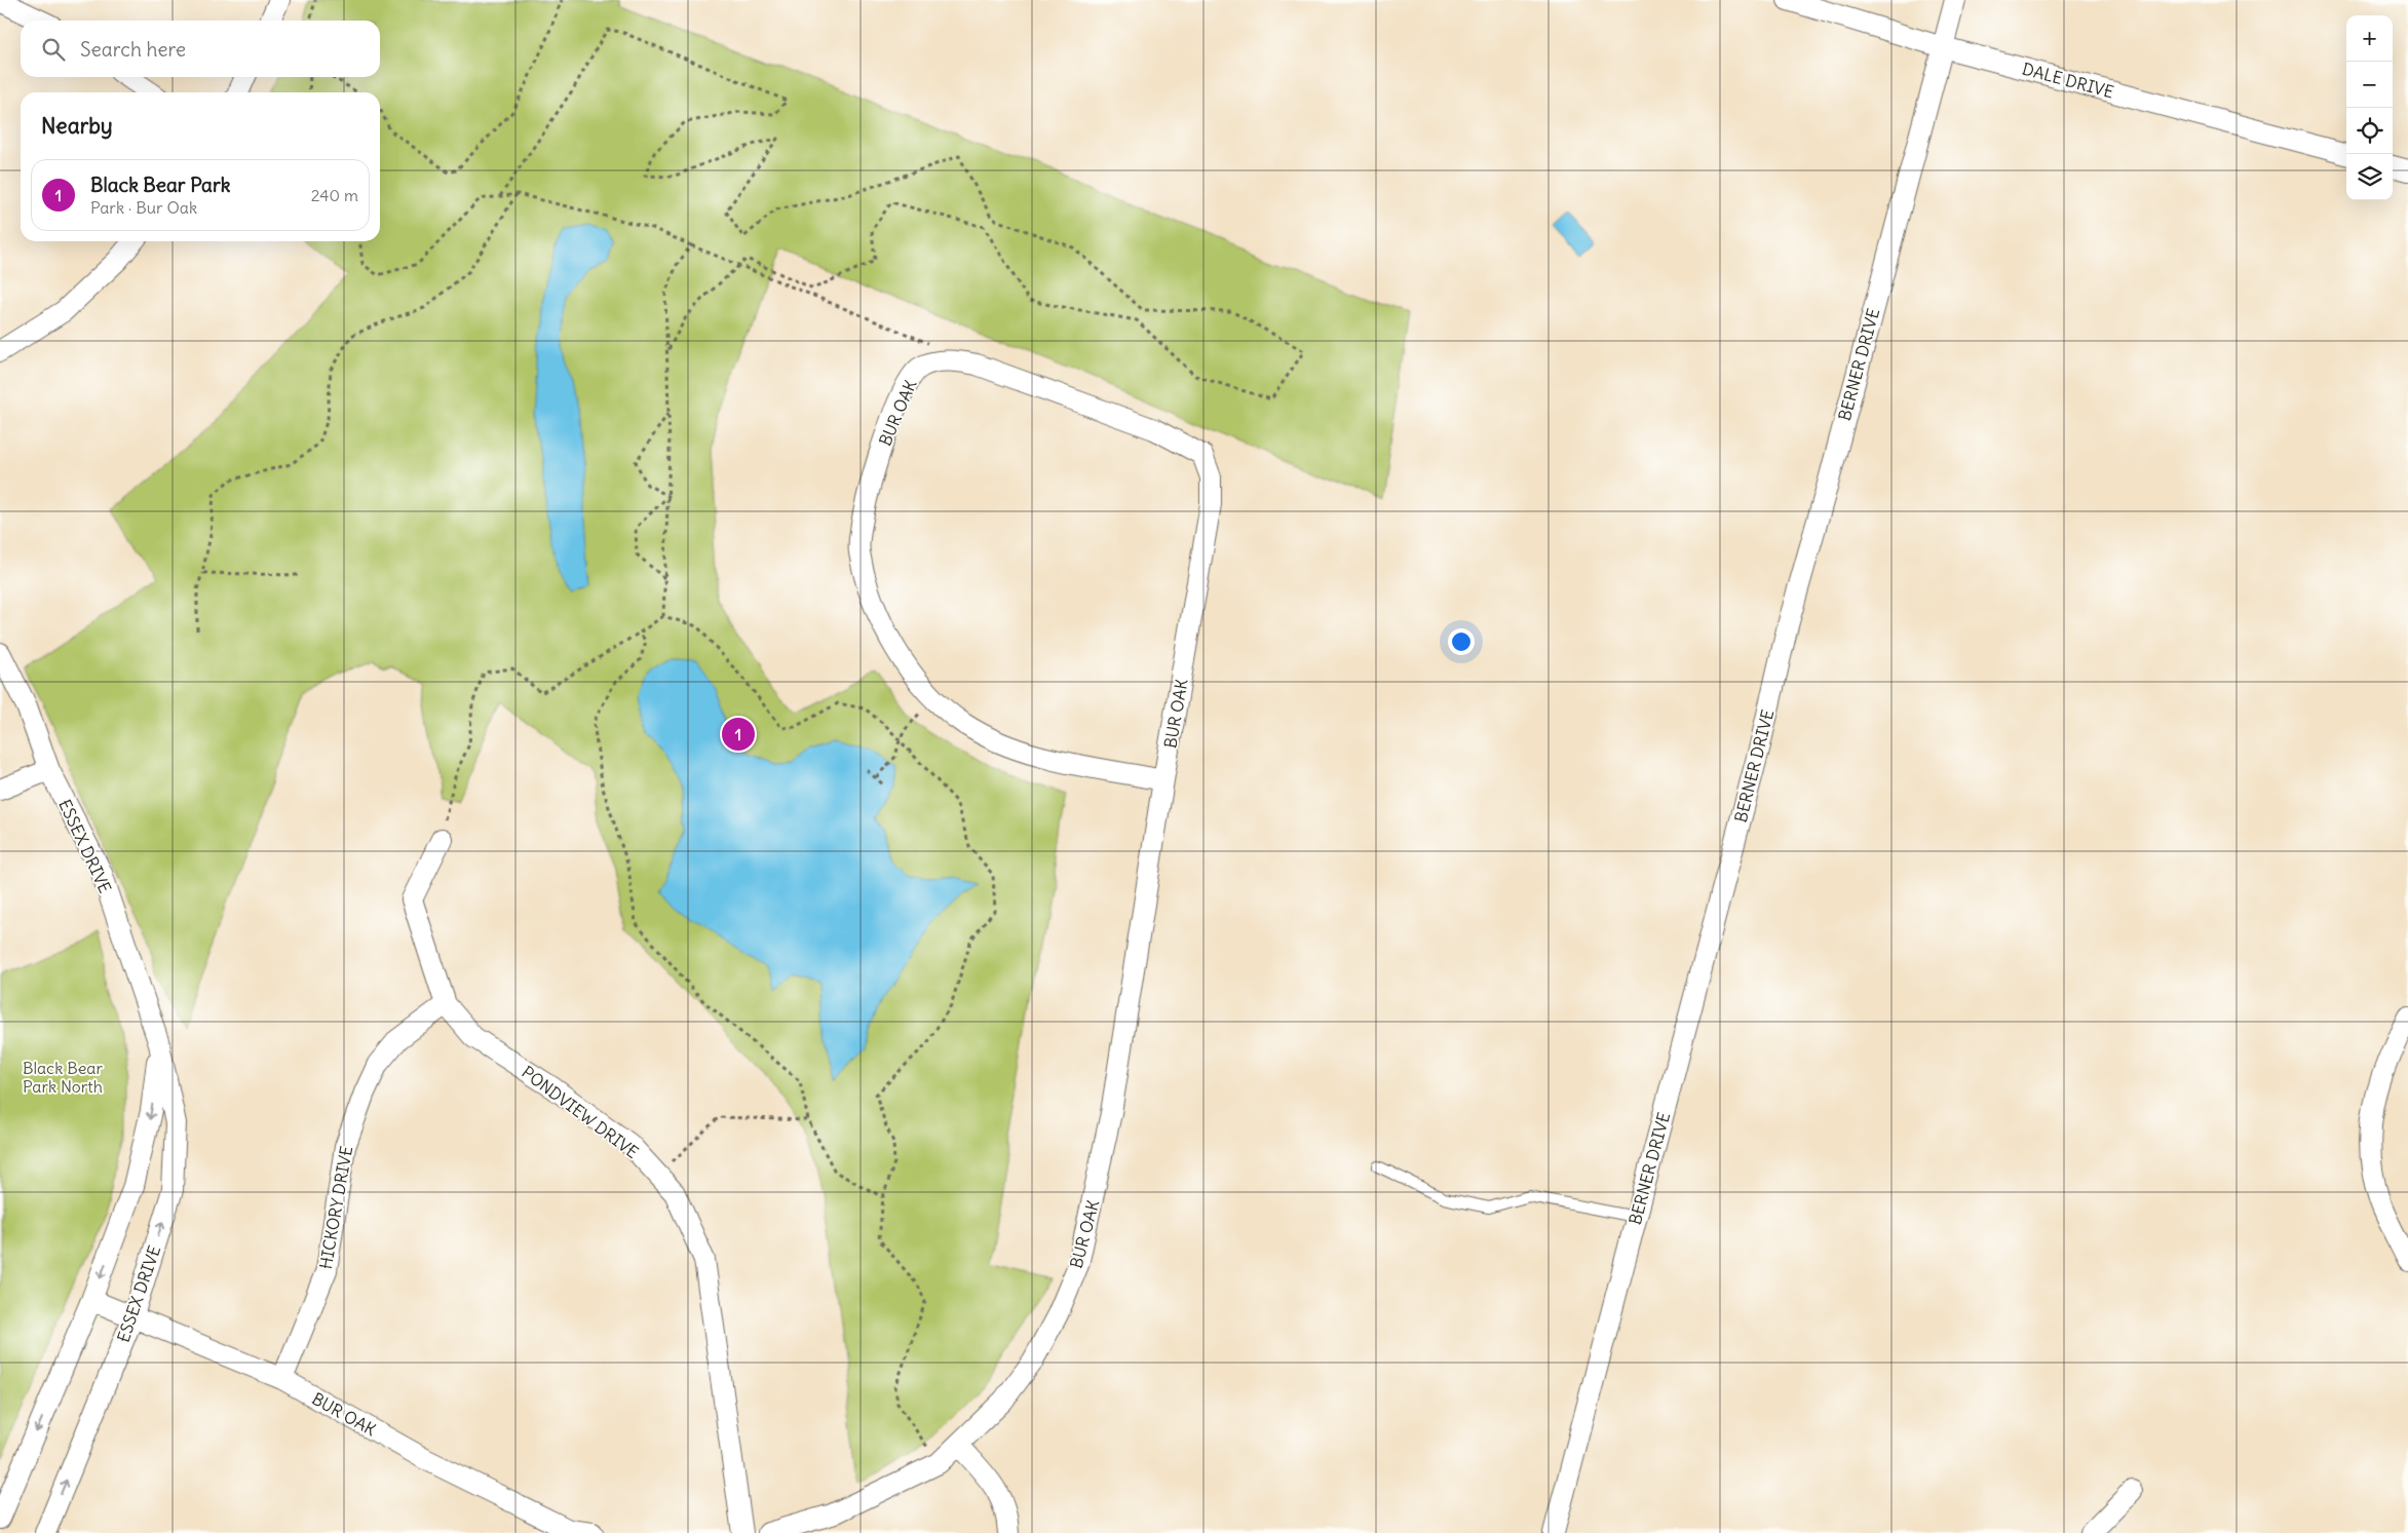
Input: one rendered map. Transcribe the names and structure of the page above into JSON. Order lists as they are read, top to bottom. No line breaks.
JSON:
{"streets":{"street":["DALE DRIVE","BERNER DRIVE","BUR OAK","ESSEX DRIVE","PONDVIEW DRIVE","HICKORY DRIVE"]},"crossings":[["DALE DRIVE","BERNER DRIVE"],["BUR OAK","ESSEX DRIVE"],["BUR OAK","HICKORY DRIVE"],["PONDVIEW DRIVE","HICKORY DRIVE"]],"parks":["Black Bear Park North"],"page":{"map_buttons":["+","−"],"search":"Search here","heading":"Nearby","list":[{"mark":"1","name":"Black Bear Park","note":"Park · Bur Oak","value":"240 m"}],"pins":"1"}}
